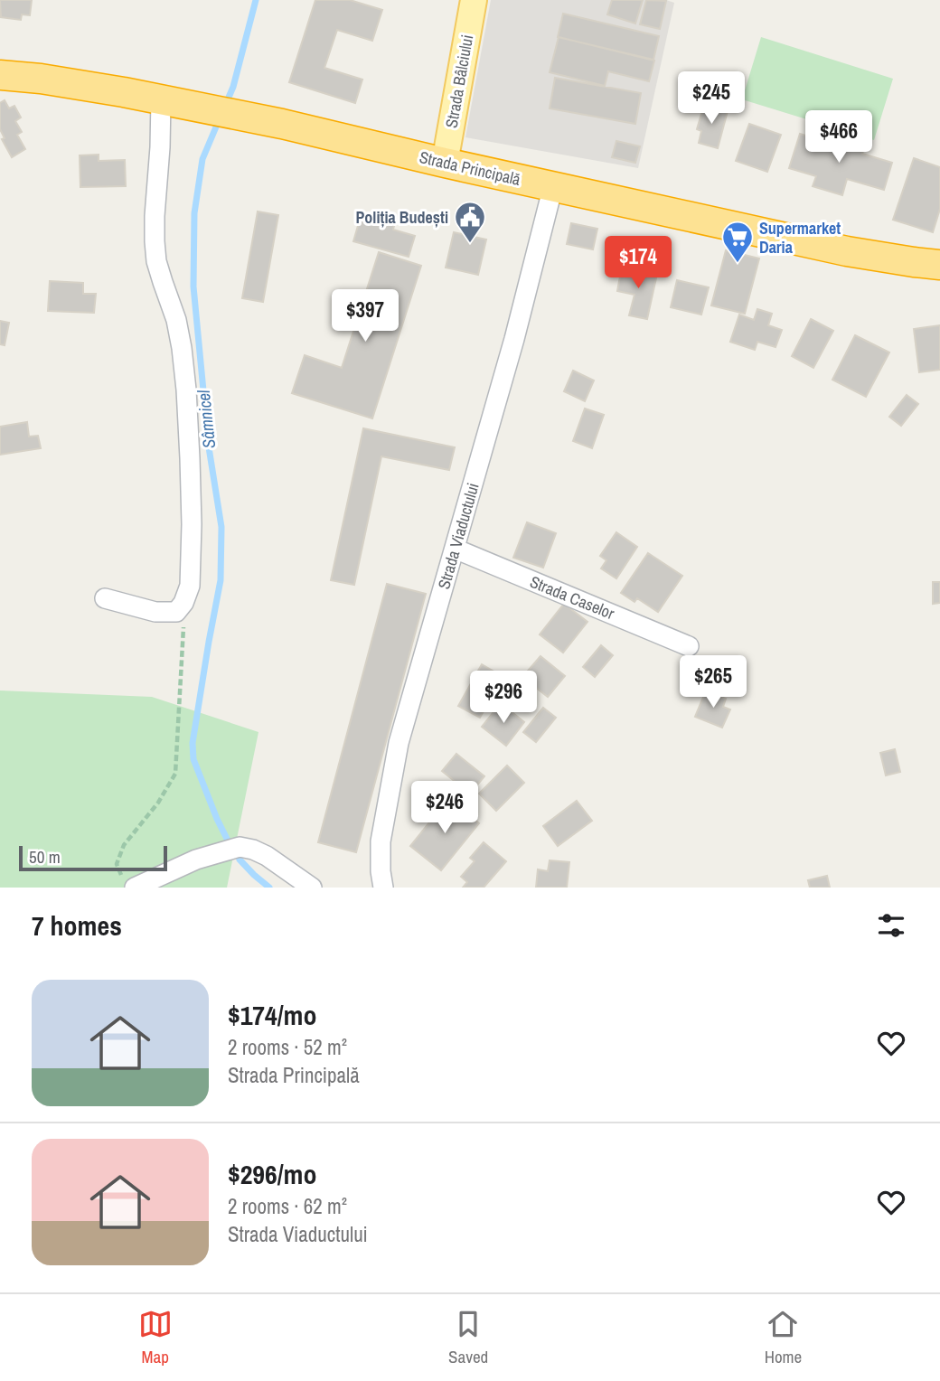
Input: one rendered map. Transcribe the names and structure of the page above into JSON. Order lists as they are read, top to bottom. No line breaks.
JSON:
{"streets":{"highway":["Strada Principală"],"main road":["Strada Bâlciului"],"street":["Strada Viaductului","Strada Caselor"]},"crossings":[["Strada Bâlciului","Strada Principală"],["Strada Principală","Strada Viaductului"],["Strada Viaductului","Strada Caselor"]],"water":["Sâmnicel"],"places":{"public building":["Poliția Budești"],"supermarket":["Supermarket Daria"]},"scale_bar":"50 m","page":{"price":["$245","$466","$174","$397","$265","$296","$246"],"scale":"50 m","heading":"7 homes","list":[{"name":"$174/mo","note":"2 rooms · 52 m² · Strada Principală"},{"name":"$296/mo","note":"2 rooms · 62 m² · Strada Viaductului"}],"tabs":["Map","Saved","Home"]}}
